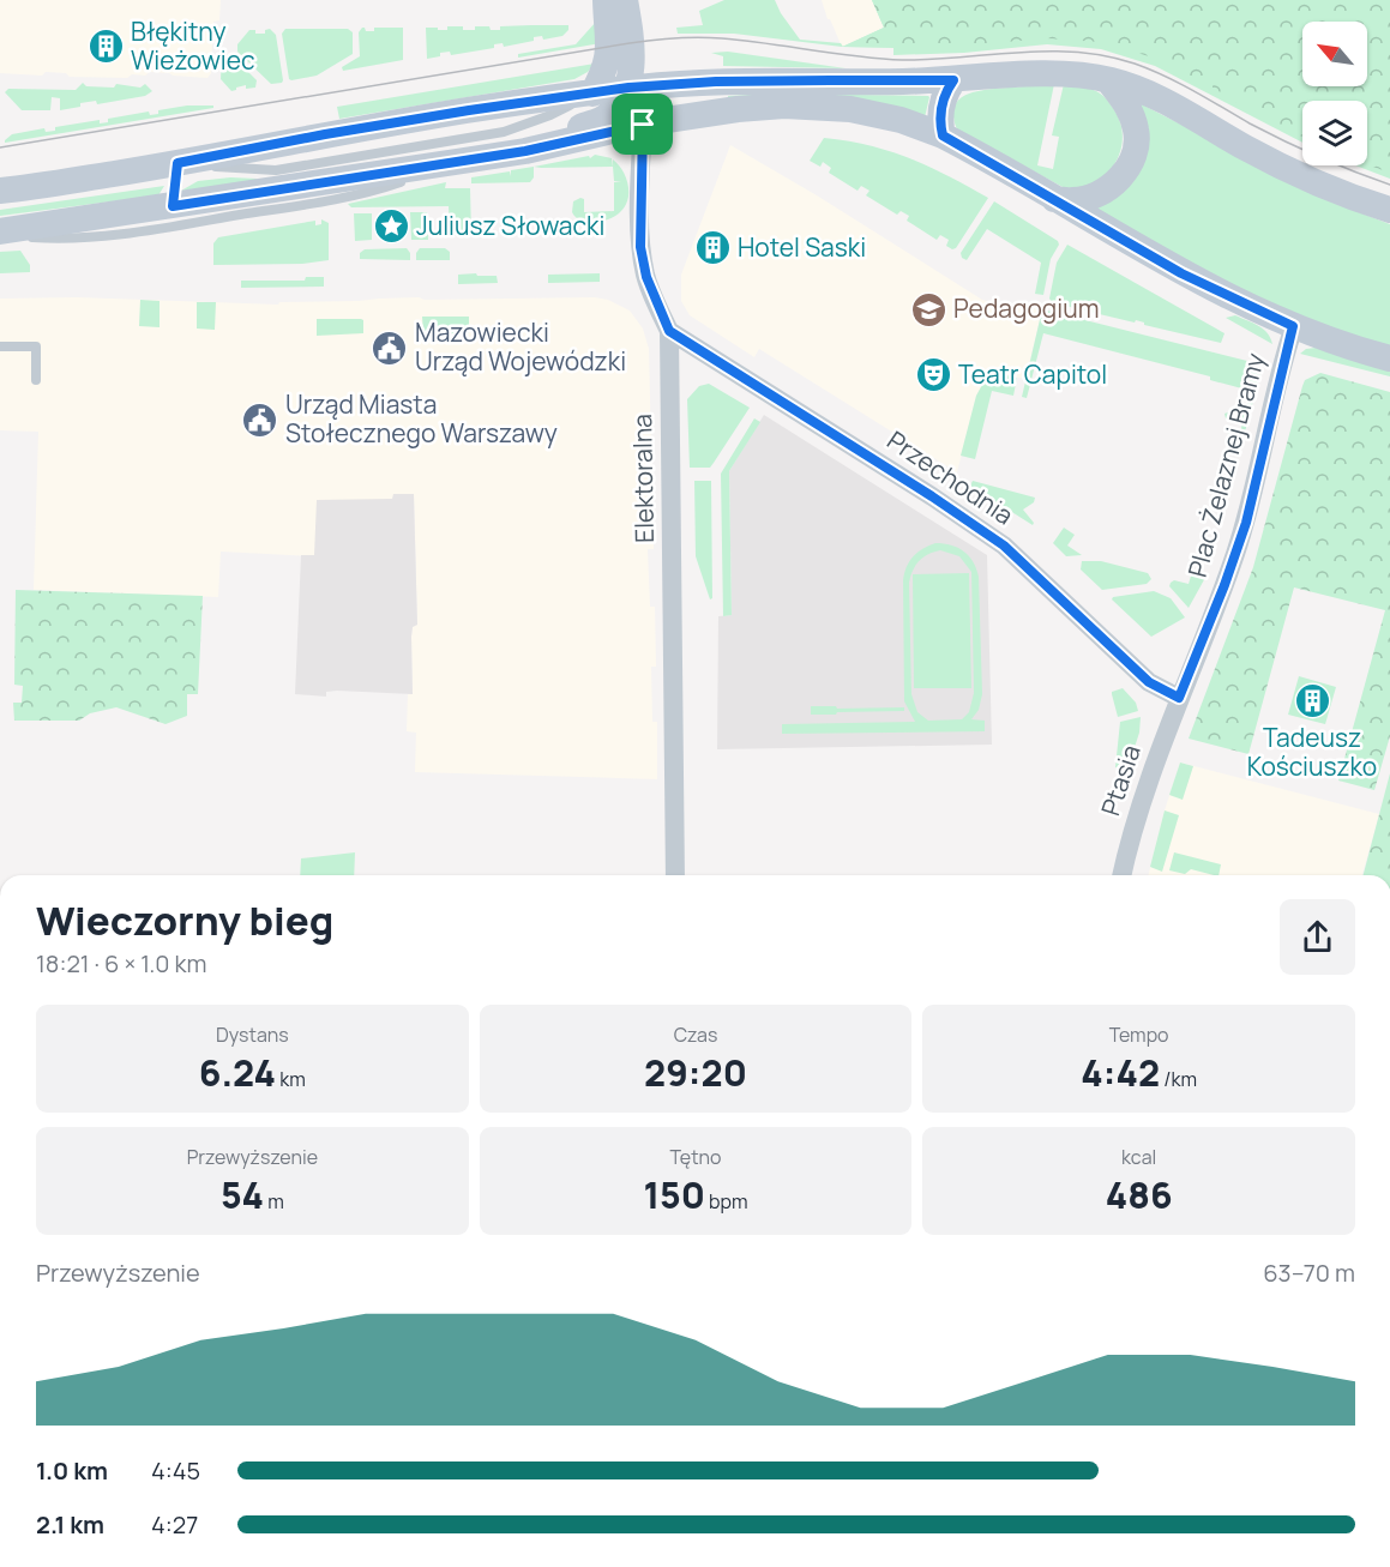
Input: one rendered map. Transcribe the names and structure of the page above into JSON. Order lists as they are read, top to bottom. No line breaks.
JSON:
{"streets":{"street":["Plac Żelaznej Bramy","Elektoralna","Przechodnia","Ptasia"]},"crossings":[["Plac Żelaznej Bramy","Przechodnia"],["Plac Żelaznej Bramy","Ptasia"],["Elektoralna","Przechodnia"],["Przechodnia","Ptasia"]],"places":{"building":["Błękitny Wieżowiec","Hotel Saski","Tadeusz Kościuszko"],"place":["Juliusz Słowacki"],"school or university":["Pedagogium"],"public building":["Mazowiecki Urząd Wojewódzki","Urząd Miasta Stołecznego Warszawy"],"theatre":["Teatr Capitol"]},"north":"top left","page":{"heading":["Wieczorny bieg","18:21 · 6 × 1.0 km"],"stats":[["Dystans","6.24 km"],["Czas","29:20"],["Tempo","4:42 /km"],["Przewyższenie","54 m"],["Tętno","150 bpm"],["kcal","486"]],"chart":["Przewyższenie","63–70 m"],"list":[{"name":"1.0 km","note":"4:45"},{"name":"2.1 km","note":"4:27"}]}}
